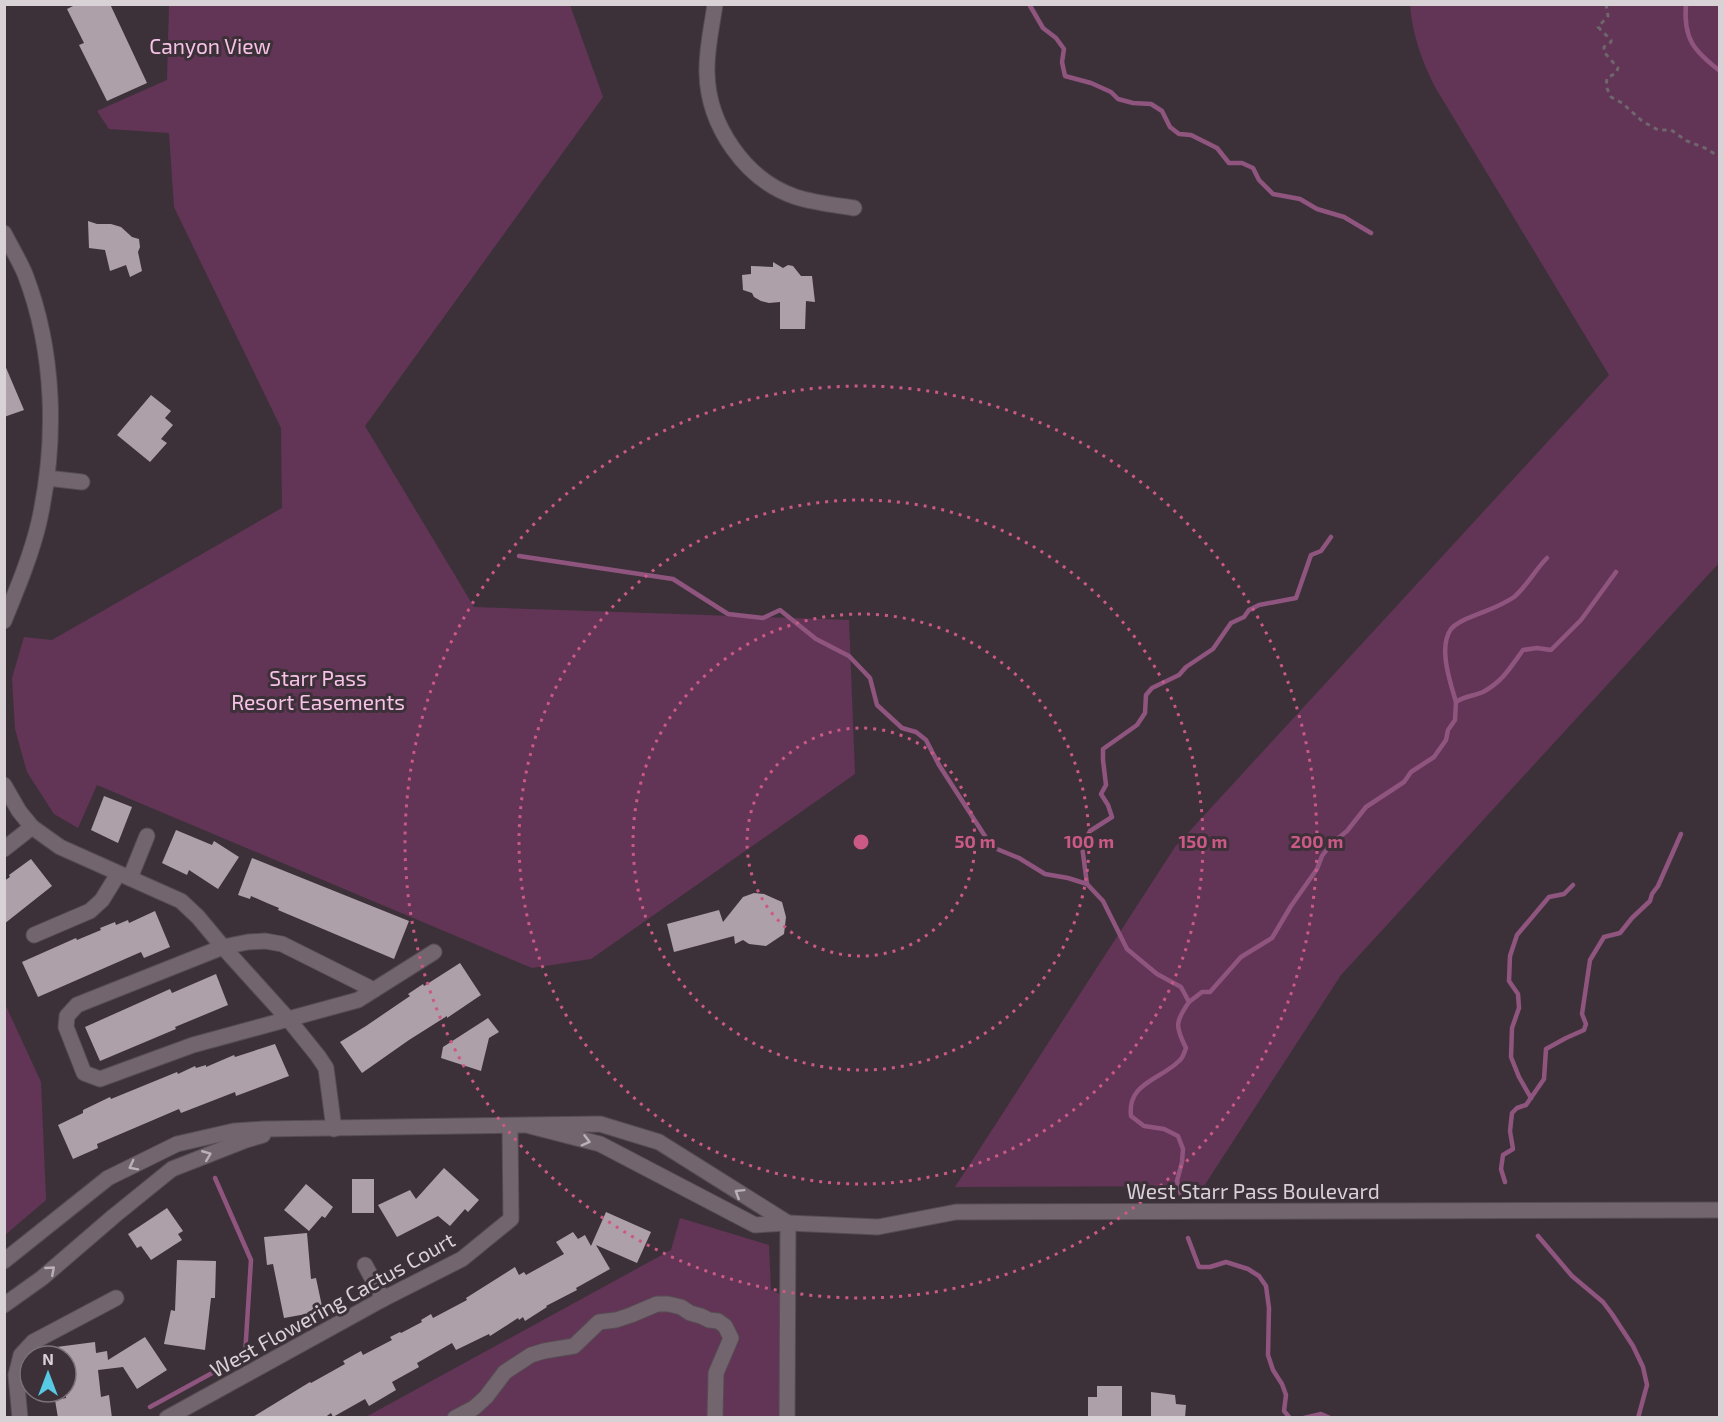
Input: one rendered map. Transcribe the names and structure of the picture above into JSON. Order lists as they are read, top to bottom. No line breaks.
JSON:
{"streets":{"street":["West Starr Pass Boulevard","West Flowering Cactus Court"]},"crossings":[["West Starr Pass Boulevard","West Flowering Cactus Court"]],"parks":["Canyon View","Starr Pass Resort Easements"],"north":"top","rings":["50 m","100 m","150 m","200 m"]}
